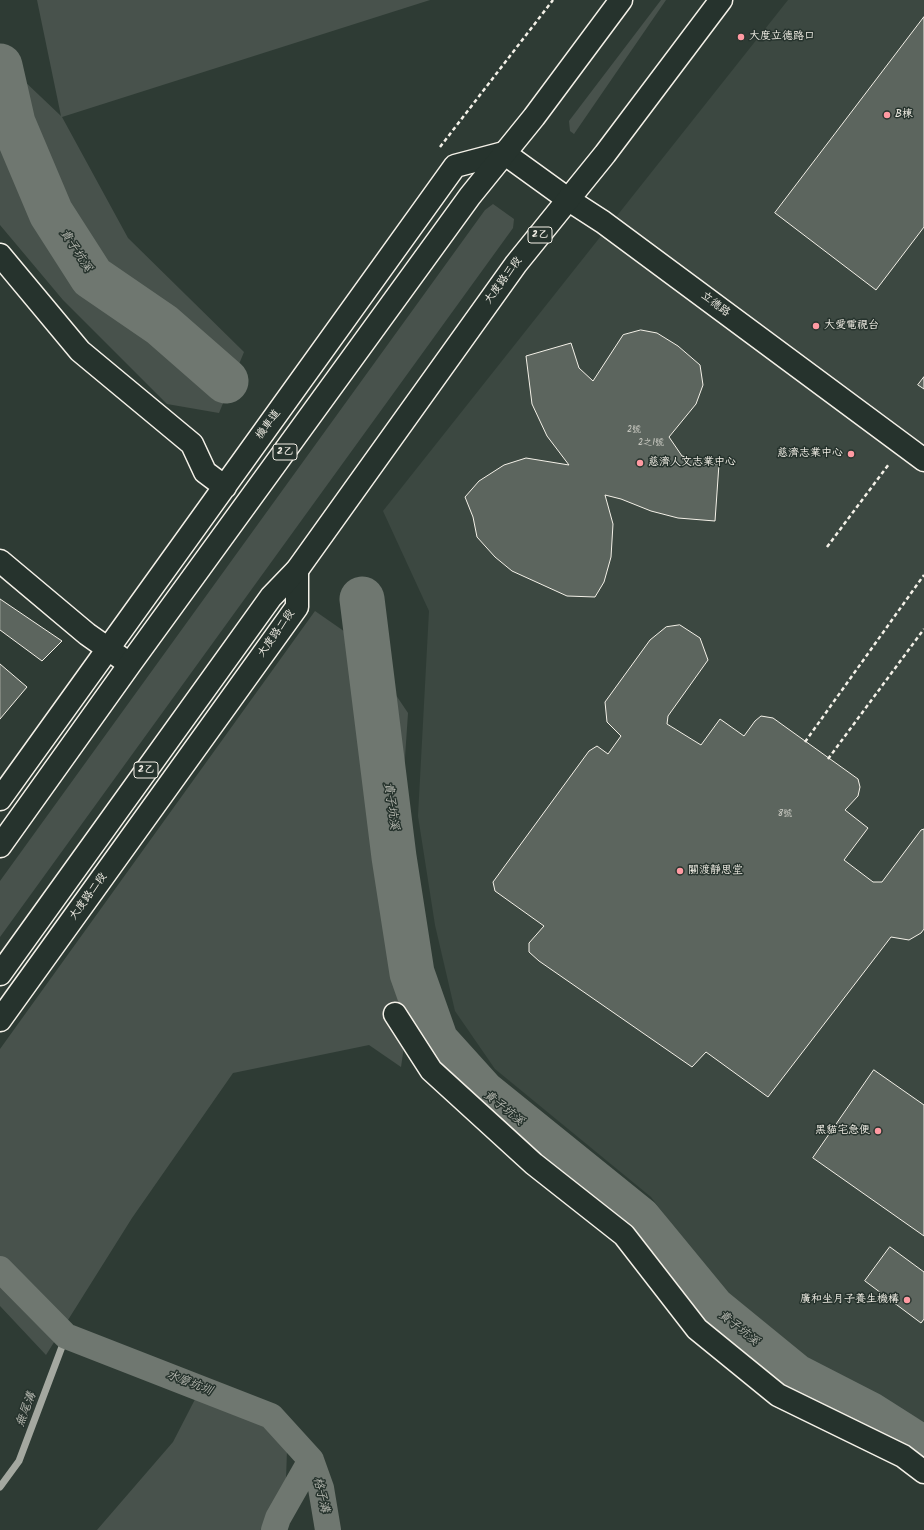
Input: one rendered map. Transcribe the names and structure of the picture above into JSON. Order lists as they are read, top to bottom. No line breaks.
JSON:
{"streets":{"main road":["2乙","大度路三段","立德路","機車道","大度路二段"]},"crossings":[["2乙","大度路三段"],["2乙","立德路"],["2乙","機車道"],["2乙","大度路二段"],["大度路三段","立德路"],["大度路三段","大度路二段"],["立德路","機車道"]],"water":["貴子坑溪","水磨坑圳","無尾溝","格子溝"],"places":["大度立德路口","B棟","大愛電視台","慈濟志業中心","慈濟人文志業中心","關渡靜思堂","黑貓宅急便","廣和坐月子養生機構"],"house_numbers":["2號","2之1號","8號"]}
